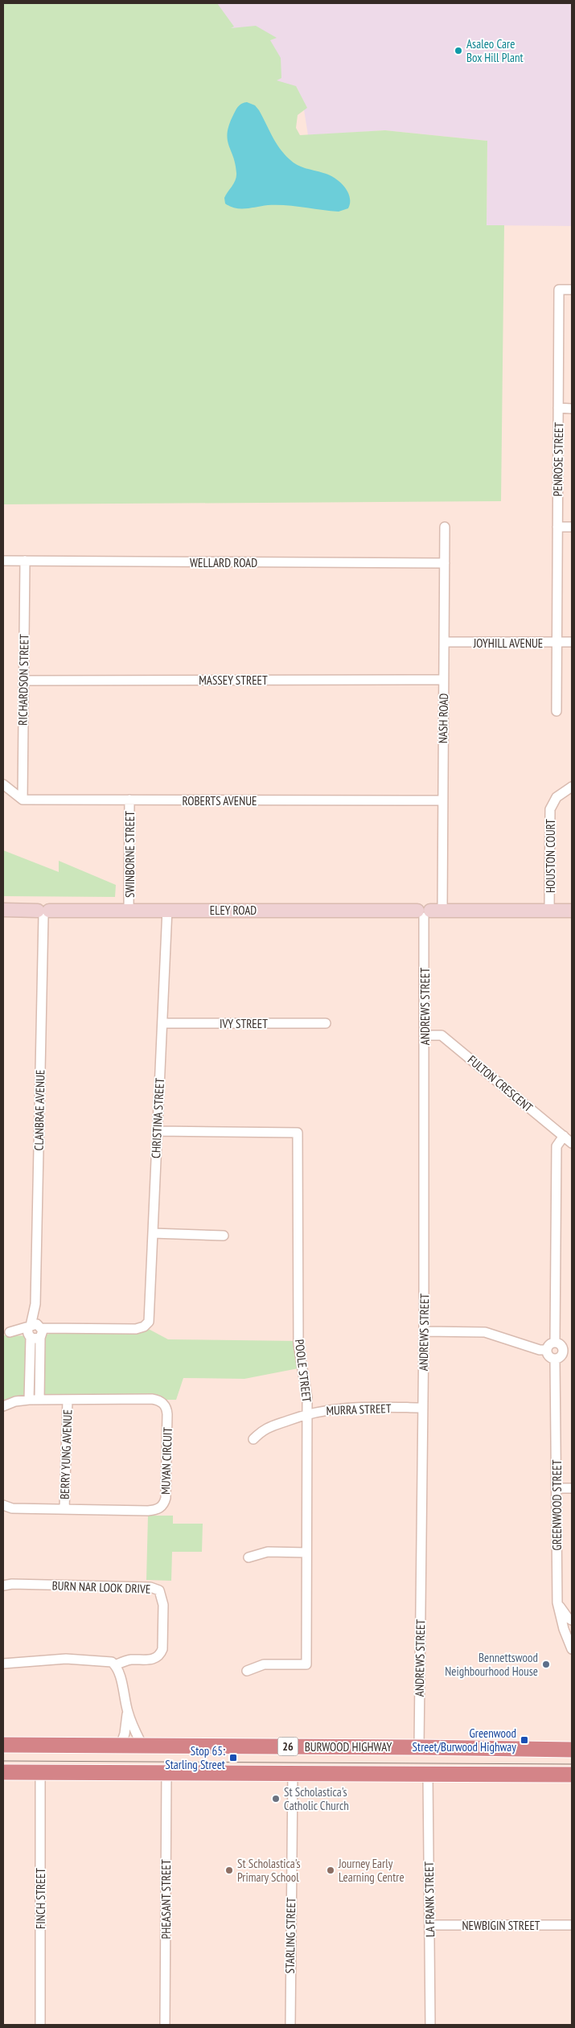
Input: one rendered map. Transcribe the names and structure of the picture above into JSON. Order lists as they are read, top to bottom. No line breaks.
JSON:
{"streets":{"highway":["26","BURWOOD HIGHWAY"],"main road":["ELEY ROAD"],"street":["PENROSE STREET","WELLARD ROAD","JOYHILL AVENUE","RICHARDSON STREET","MASSEY STREET","NASH ROAD","ROBERTS AVENUE","SWINBORNE STREET","HOUSTON COURT","ANDREWS STREET","IVY STREET","FULTON CRESCENT","CLANBRAE AVENUE","CHRISTINA STREET","POOLE STREET","MURRA STREET","BERRY YUNG AVENUE","MUYAN CIRCUIT","GREENWOOD STREET","BURN NAR LOOK DRIVE","FINCH STREET","PHEASANT STREET","LA FRANK STREET","NEWBIGIN STREET","STARLING STREET"]},"crossings":[["PENROSE STREET","JOYHILL AVENUE"],["WELLARD ROAD","RICHARDSON STREET"],["WELLARD ROAD","NASH ROAD"],["JOYHILL AVENUE","NASH ROAD"],["RICHARDSON STREET","MASSEY STREET"],["RICHARDSON STREET","ROBERTS AVENUE"],["MASSEY STREET","NASH ROAD"],["NASH ROAD","ROBERTS AVENUE"],["NASH ROAD","ELEY ROAD"],["NASH ROAD","ANDREWS STREET"],["ROBERTS AVENUE","SWINBORNE STREET"],["SWINBORNE STREET","ELEY ROAD"],["HOUSTON COURT","ELEY ROAD"],["ELEY ROAD","ANDREWS STREET"],["ELEY ROAD","CLANBRAE AVENUE"],["ELEY ROAD","CHRISTINA STREET"],["ANDREWS STREET","FULTON CRESCENT"],["ANDREWS STREET","MURRA STREET"],["ANDREWS STREET","BURWOOD HIGHWAY"],["IVY STREET","CHRISTINA STREET"],["CLANBRAE AVENUE","CHRISTINA STREET"],["CHRISTINA STREET","POOLE STREET"],["POOLE STREET","MURRA STREET"],["BERRY YUNG AVENUE","MUYAN CIRCUIT"],["26","FINCH STREET"],["26","PHEASANT STREET"],["26","LA FRANK STREET"],["26","STARLING STREET"],["LA FRANK STREET","NEWBIGIN STREET"]],"places":{"other":["Asaleo Care Box Hill Plant","Bennettswood Neighbourhood House","St Scholastica's Catholic Church","St Scholastica's Primary School","Journey Early Learning Centre"],"transit":["Greenwood Street/Burwood Highway","Stop 65: Starling Street"]}}
